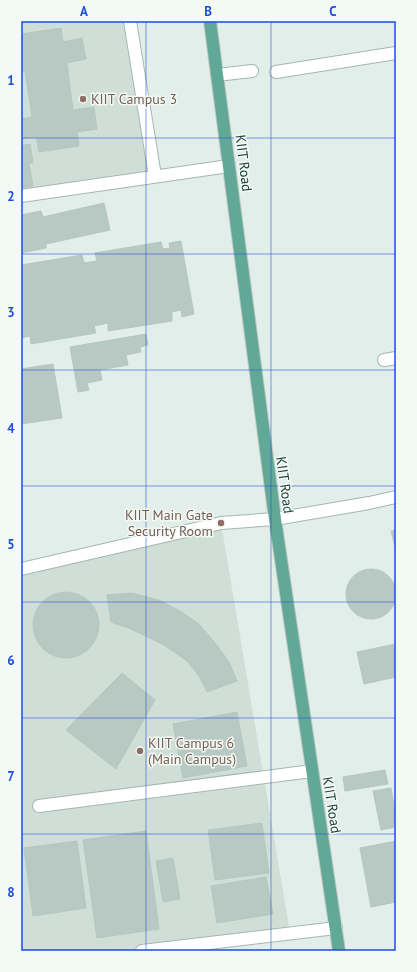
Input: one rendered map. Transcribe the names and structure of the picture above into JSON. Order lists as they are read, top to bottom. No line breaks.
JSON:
{"streets":{"main road":["KIIT Road"]},"places":["KIIT Campus 3","KIIT Main Gate Security Room","KIIT Campus 6 (Main Campus)"],"grid":{"columns":["A","B","C"],"rows":["1","2","3","4","5","6","7","8"]}}
